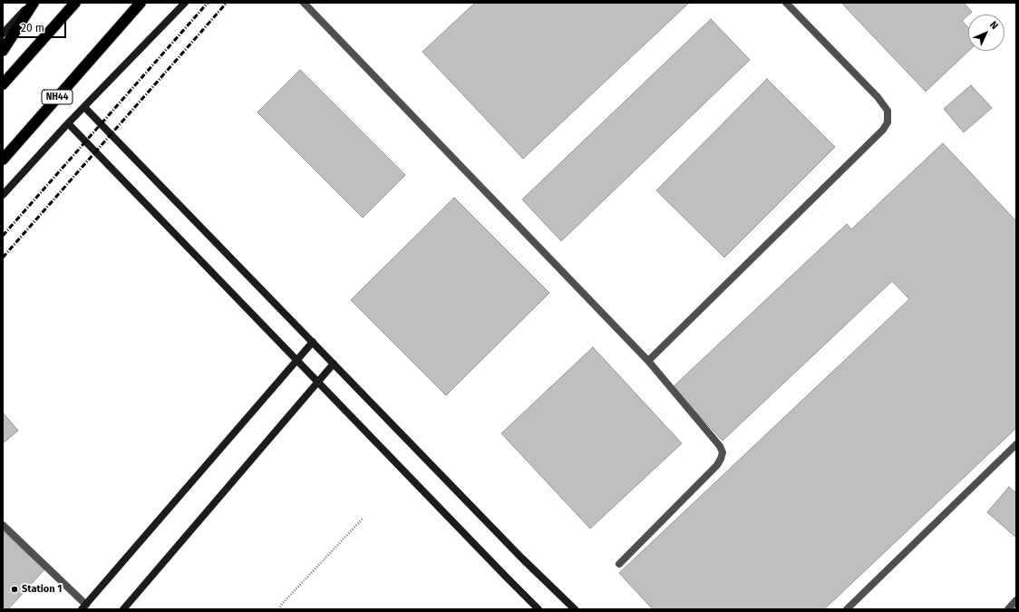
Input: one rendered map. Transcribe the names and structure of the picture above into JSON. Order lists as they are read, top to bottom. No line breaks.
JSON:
{"streets":{"highway":["NH44"]},"places":["Station 1"],"scale_bar":"20 m","north":"top right"}
